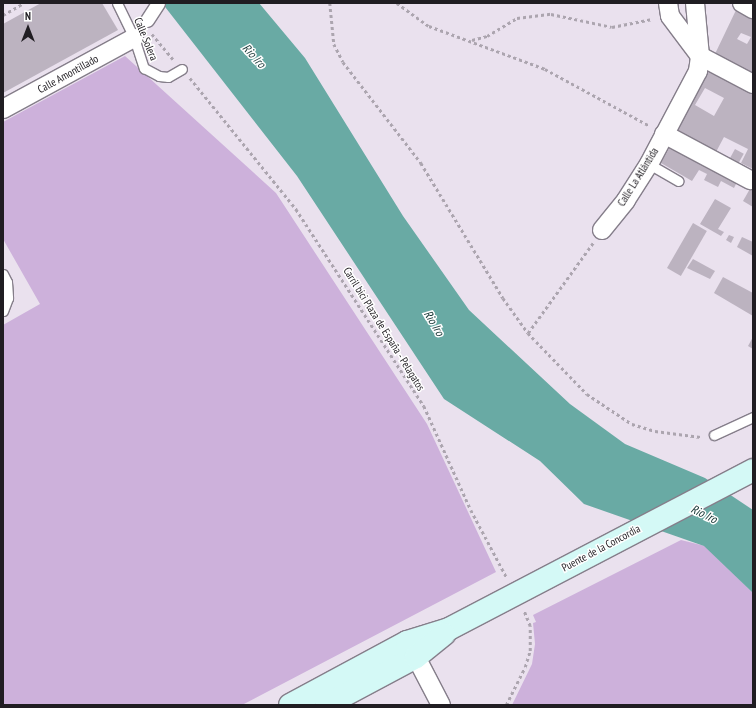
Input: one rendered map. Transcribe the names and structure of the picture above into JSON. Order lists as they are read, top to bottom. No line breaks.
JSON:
{"streets":{"main road":["Puente de la Concordia"],"street":["Calle Amontillado","Calle La Atlántida"],"lane":["Calle Solera"],"path":["Carril bici Plaza de España - Pelagatos"]},"crossings":[["Calle Solera","Calle Amontillado"],["Calle Solera","Carril bici Plaza de España - Pelagatos"],["Calle Amontillado","Carril bici Plaza de España - Pelagatos"],["Carril bici Plaza de España - Pelagatos","Puente de la Concordia"]],"water":["Rio Iro"],"north":"top"}
